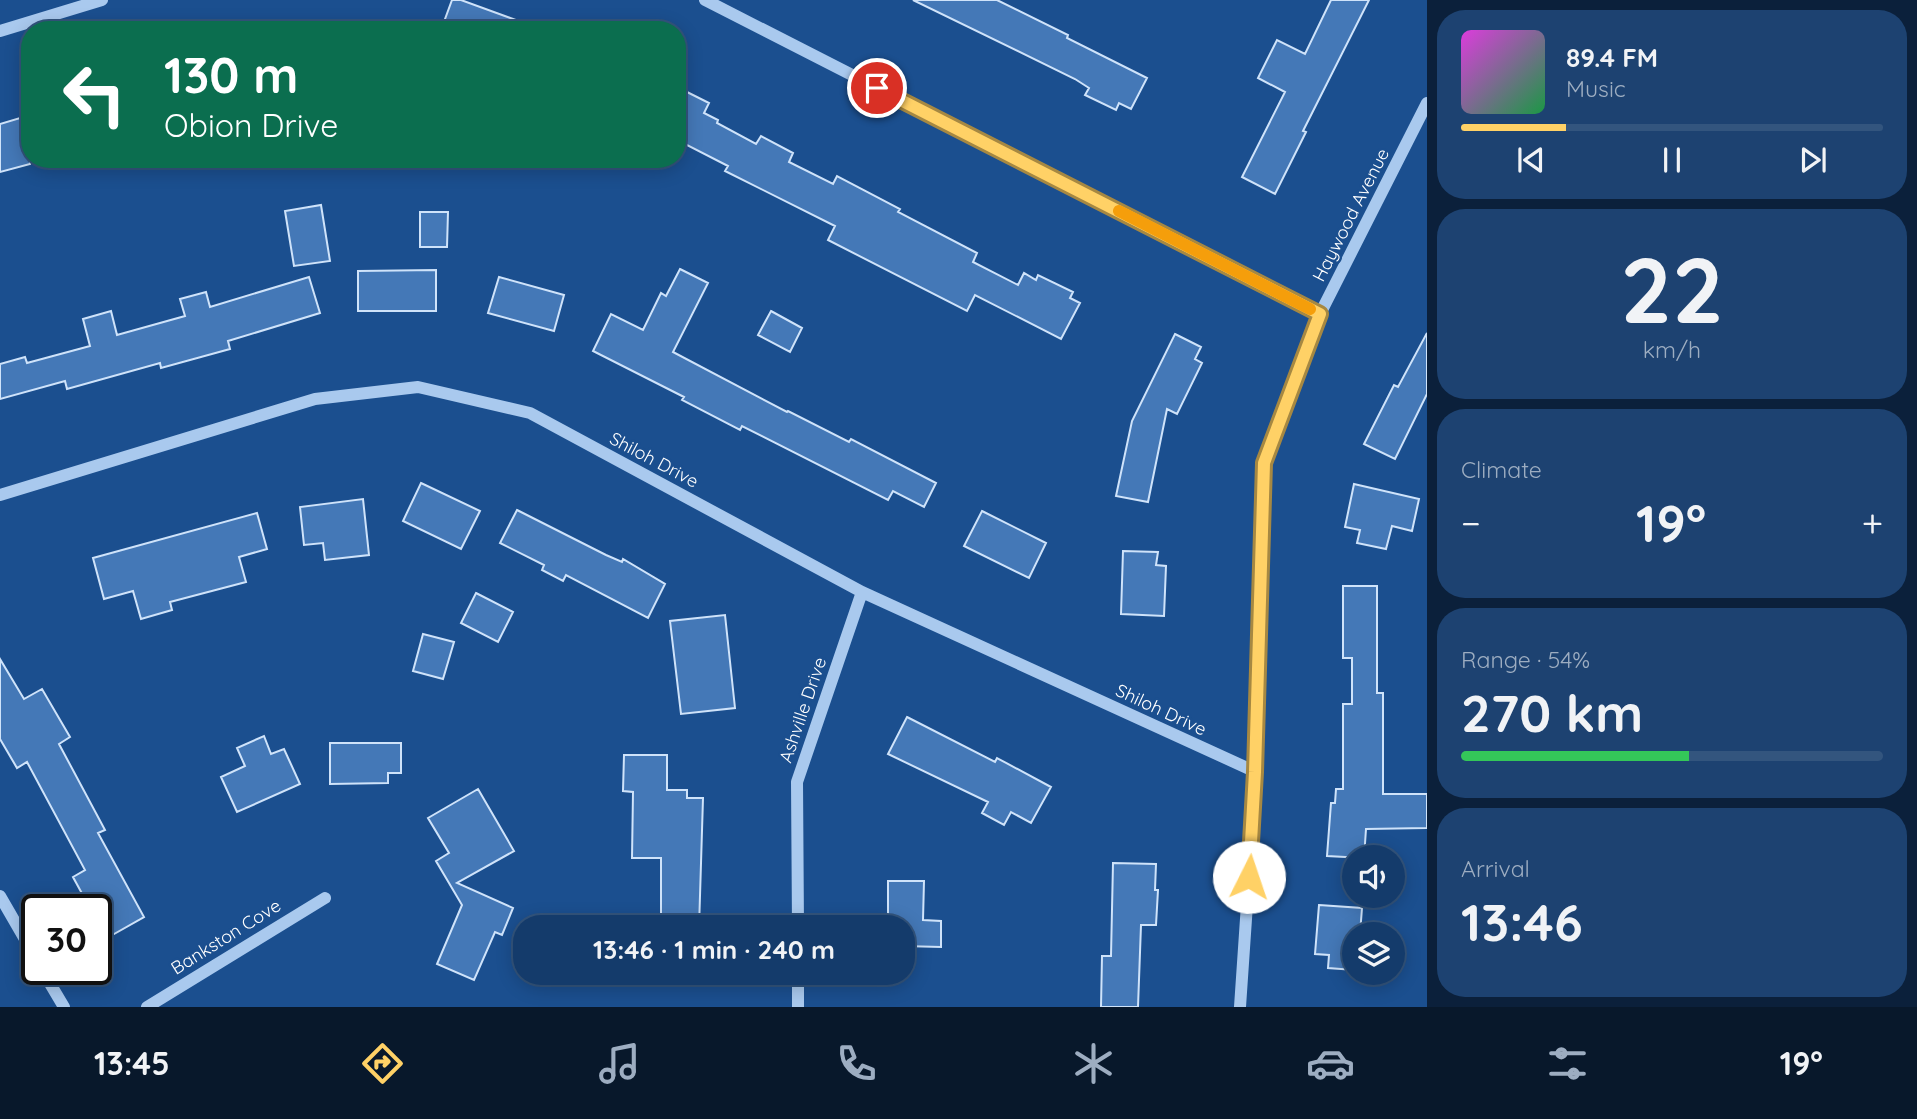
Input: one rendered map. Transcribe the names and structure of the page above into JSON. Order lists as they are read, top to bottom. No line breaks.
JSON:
{"streets":{"street":["Haywood Avenue","Shiloh Drive","Ashville Drive","Bankston Cove"]},"crossings":[["Haywood Avenue","Shiloh Drive"],["Shiloh Drive","Ashville Drive"]],"page":{"turn":["130 m","Obion Drive"],"song":["89.4 FM","Music"],"tile":[["22","km/h"],"Climate",["Range · 54%","270 km"],["Arrival","13:46"]],"heat":["−","19°","+"],"limit":"30","trip":"13:46 · 1 min · 240 m","tabs":["13:45","19°"]}}
